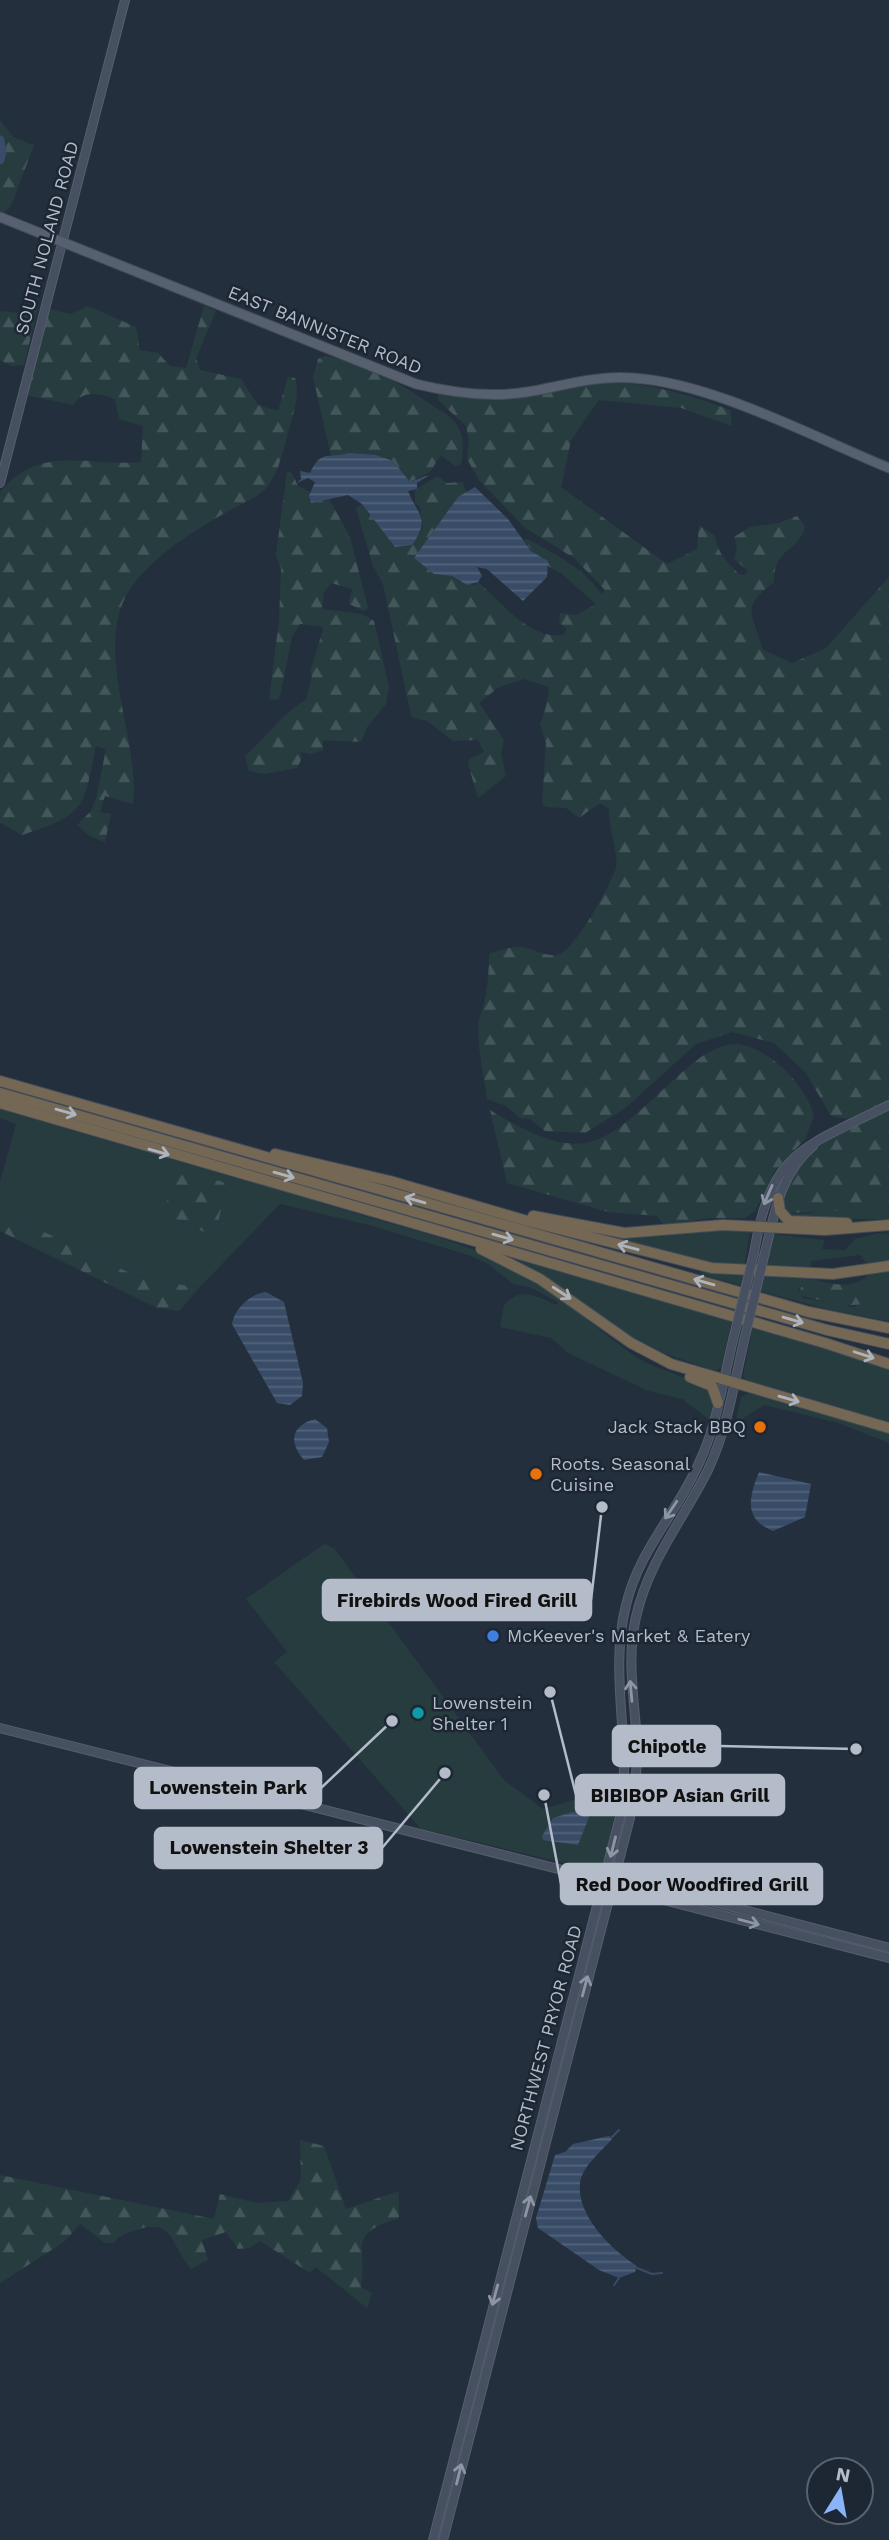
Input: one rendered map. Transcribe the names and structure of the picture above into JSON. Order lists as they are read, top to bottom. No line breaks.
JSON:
{"streets":{"main road":["SOUTH NOLAND ROAD","EAST BANNISTER ROAD","NORTHWEST PRYOR ROAD"]},"crossings":[["SOUTH NOLAND ROAD","EAST BANNISTER ROAD"]],"places":["Jack Stack BBQ","Roots. Seasonal Cuisine","Firebirds Wood Fired Grill","McKeever's Market & Eatery","BIBIBOP Asian Grill","Lowenstein Shelter 1","Lowenstein Park","Chipotle","Lowenstein Shelter 3","Red Door Woodfired Grill"],"north":"top"}
